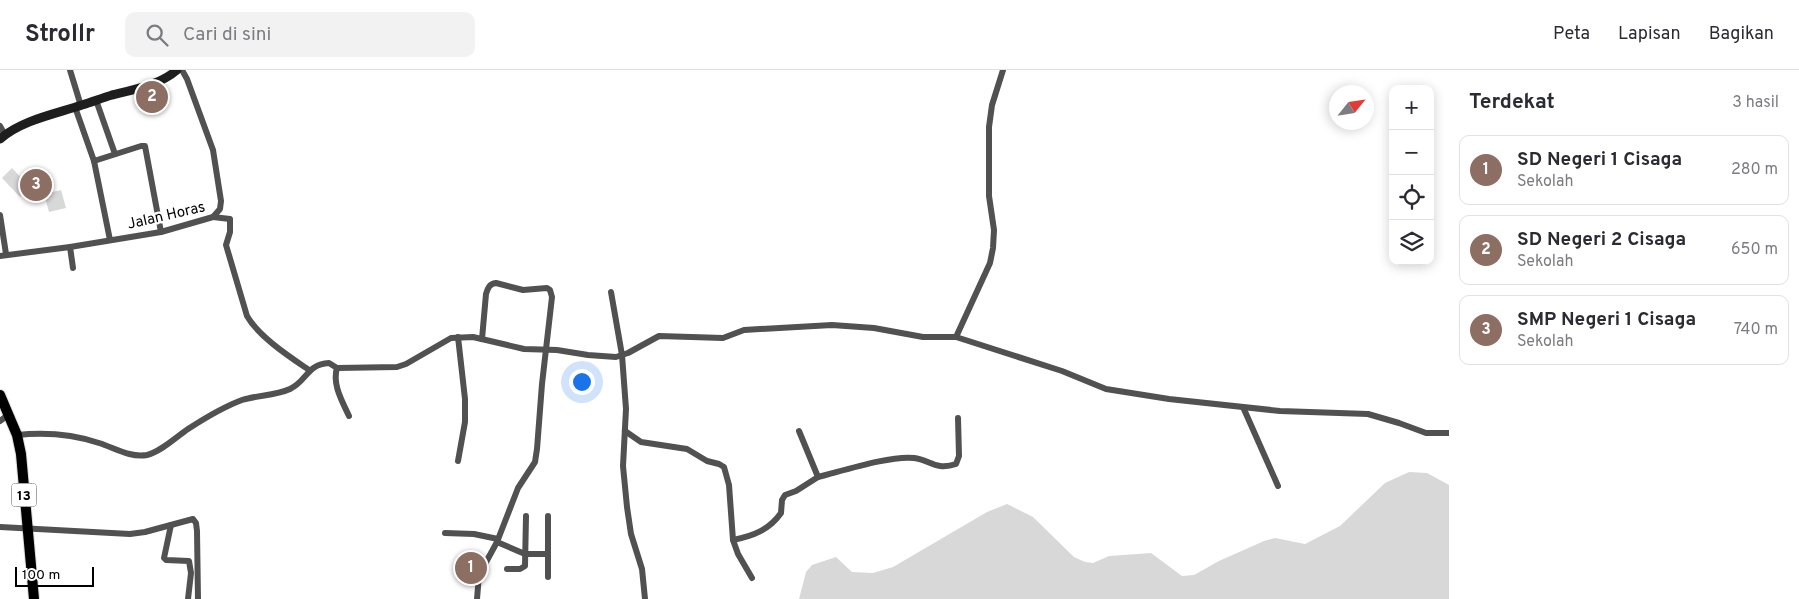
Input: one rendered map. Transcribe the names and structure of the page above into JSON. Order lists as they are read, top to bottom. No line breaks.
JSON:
{"streets":{"highway":["13"],"street":["Jalan Horas"]},"scale_bar":"100 m","north":"top right","page":{"header":"Strollr","search":"Cari di sini","nav":["Peta","Lapisan","Bagikan"],"heading":["Terdekat","3 hasil"],"pins":["2","3","1"],"map_buttons":["+","−"],"list":[{"mark":"1","name":"SD Negeri 1 Cisaga","note":"Sekolah","value":"280 m"},{"mark":"2","name":"SD Negeri 2 Cisaga","note":"Sekolah","value":"650 m"},{"mark":"3","name":"SMP Negeri 1 Cisaga","note":"Sekolah","value":"740 m"}],"scale":"100 m"}}
